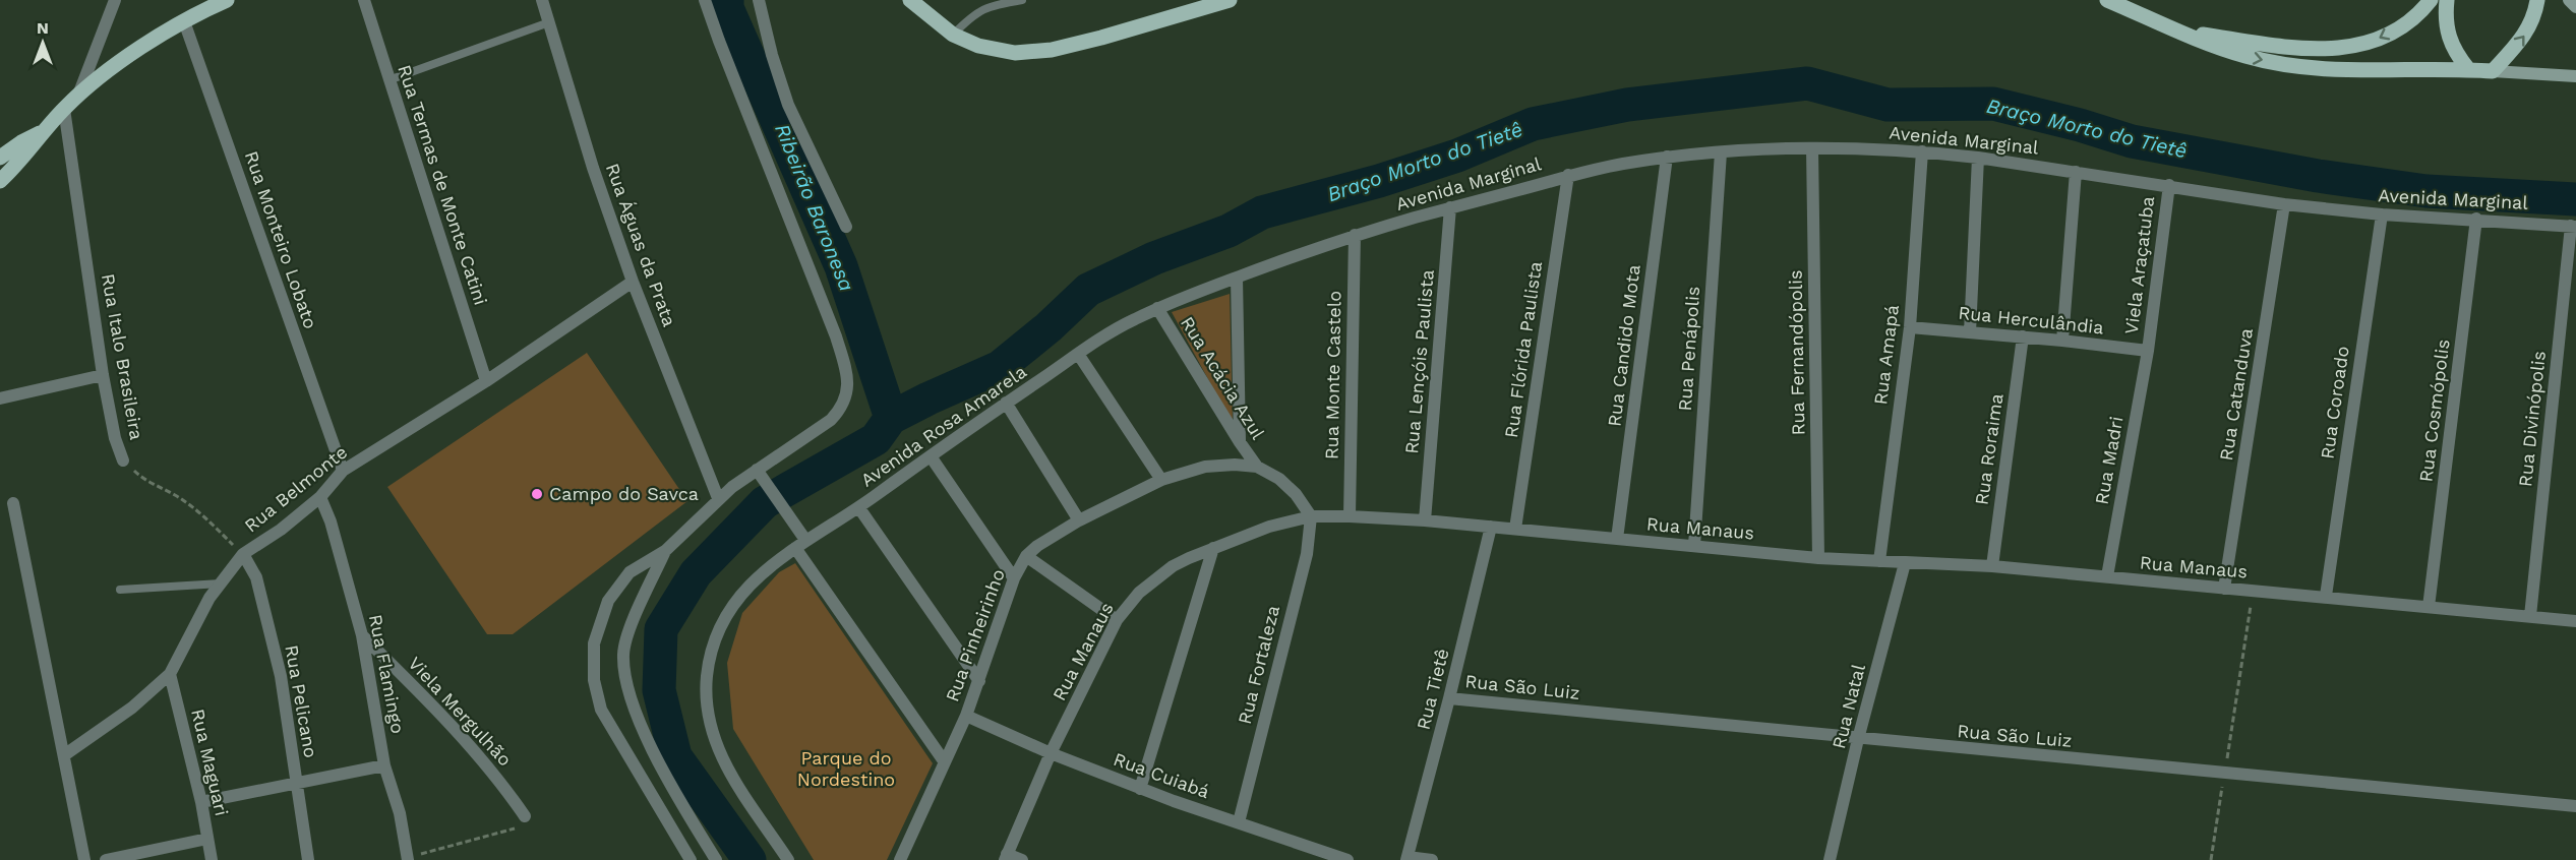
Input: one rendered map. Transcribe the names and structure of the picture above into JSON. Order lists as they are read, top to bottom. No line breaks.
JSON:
{"streets":{"street":["Avenida Marginal","Rua Termas de Monte Catini","Rua Monteiro Lobato","Rua Águas da Prata","Viela Araçatuba","Rua Herculândia","Rua Candido Mota","Rua Penápolis","Rua Flórida Paulista","Rua Fernandópolis","Rua Amapá","Rua Italo Brasileira","Rua Lençóis Paulista","Rua Monte Castelo","Rua Acácia Azul","Rua Catanduva","Rua Coroado","Rua Cosmópolis","Rua Divinópolis","Avenida Rosa Amarela","Rua Roraima","Rua Madri","Rua Belmonte","Rua Manaus","Rua Pinheirinho","Rua Fortaleza","Rua Flamingo","Rua São Luiz","Rua Tietê","Rua Pelicano","Rua Natal","Viela Mergulhão","Rua Maguari","Rua Cuiabá"]},"crossings":[["Avenida Marginal","Viela Araçatuba"],["Avenida Marginal","Rua Candido Mota"],["Avenida Marginal","Rua Penápolis"],["Avenida Marginal","Rua Flórida Paulista"],["Avenida Marginal","Rua Fernandópolis"],["Avenida Marginal","Rua Amapá"],["Avenida Marginal","Rua Lençóis Paulista"],["Avenida Marginal","Rua Monte Castelo"],["Avenida Marginal","Rua Catanduva"],["Avenida Marginal","Rua Coroado"],["Avenida Marginal","Rua Cosmópolis"],["Avenida Marginal","Rua Divinópolis"],["Avenida Marginal","Avenida Rosa Amarela"],["Rua Termas de Monte Catini","Rua Belmonte"],["Rua Monteiro Lobato","Rua Belmonte"],["Rua Águas da Prata","Rua Belmonte"],["Viela Araçatuba","Rua Herculândia"],["Viela Araçatuba","Rua Madri"],["Rua Herculândia","Rua Amapá"],["Rua Herculândia","Rua Roraima"],["Rua Herculândia","Rua Madri"],["Rua Candido Mota","Rua Manaus"],["Rua Penápolis","Rua Manaus"],["Rua Flórida Paulista","Rua Manaus"],["Rua Fernandópolis","Rua Manaus"],["Rua Amapá","Rua Manaus"],["Rua Italo Brasileira","Rua Belmonte"],["Rua Italo Brasileira","Rua Pelicano"],["Rua Lençóis Paulista","Rua Manaus"],["Rua Monte Castelo","Avenida Rosa Amarela"],["Rua Monte Castelo","Rua Manaus"],["Rua Acácia Azul","Avenida Rosa Amarela"],["Rua Acácia Azul","Rua Pinheirinho"],["Rua Catanduva","Rua Manaus"],["Rua Coroado","Rua Manaus"],["Rua Cosmópolis","Rua Manaus"],["Rua Divinópolis","Rua Manaus"],["Rua Roraima","Rua Manaus"],["Rua Madri","Rua Manaus"],["Rua Belmonte","Rua Flamingo"],["Rua Belmonte","Rua Pelicano"],["Rua Belmonte","Rua Maguari"],["Rua Manaus","Rua Pinheirinho"],["Rua Manaus","Rua Fortaleza"],["Rua Manaus","Rua Tietê"],["Rua Manaus","Rua Natal"],["Rua Manaus","Rua Cuiabá"],["Rua Pinheirinho","Rua Fortaleza"],["Rua Pinheirinho","Rua Cuiabá"],["Rua Fortaleza","Rua Cuiabá"],["Rua Flamingo","Viela Mergulhão"],["Rua São Luiz","Rua Tietê"],["Rua São Luiz","Rua Natal"]],"water":["Braço Morto do Tietê","Ribeirão Baronesa"],"parks":["Parque do Nordestino"],"places":["Campo do Savca"],"north":"top"}
